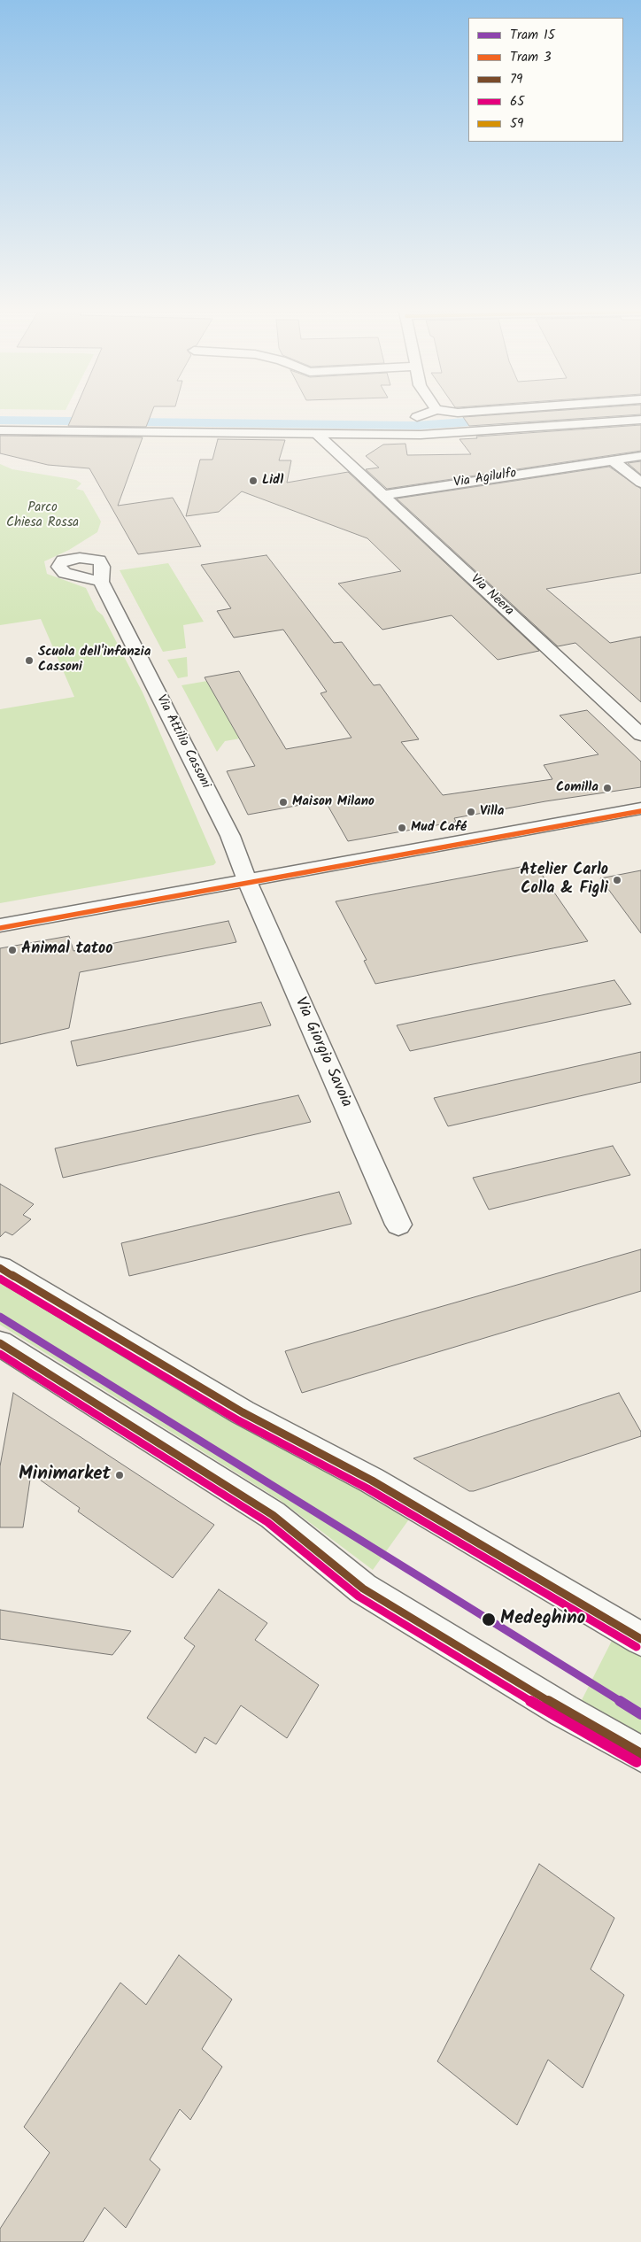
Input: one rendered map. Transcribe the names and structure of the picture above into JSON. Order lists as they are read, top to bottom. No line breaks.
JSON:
{"streets":{"street":["Via Agilulfo","Via Neera","Via Attilio Cassoni","Via Giorgio Savoia"]},"crossings":[["Via Agilulfo","Via Neera"],["Via Attilio Cassoni","Via Giorgio Savoia"]],"parks":["Parco Chiesa Rossa"],"places":["Lidl","Scuola dell'infanzia Cassoni","Comilla","Maison Milano","Villa","Mud Café","Atelier Carlo Colla & Figli","Animal tatoo","Minimarket","Medeghino"],"lines":["tram line 3","transit line 79","transit line 65","tram line 15"],"legend":["Tram 15","Tram 3","79","65","59"]}
